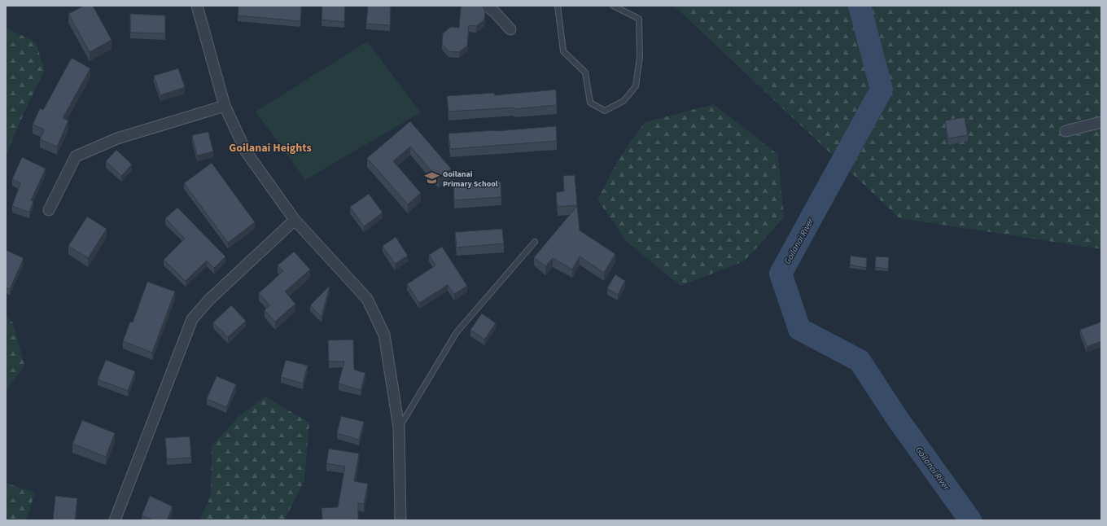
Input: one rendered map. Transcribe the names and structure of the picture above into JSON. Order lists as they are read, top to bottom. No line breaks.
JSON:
{"districts":["Goilanai Heights"],"water":["Goilanai River"],"places":{"school or university":["Goilanai Primary School"]}}
